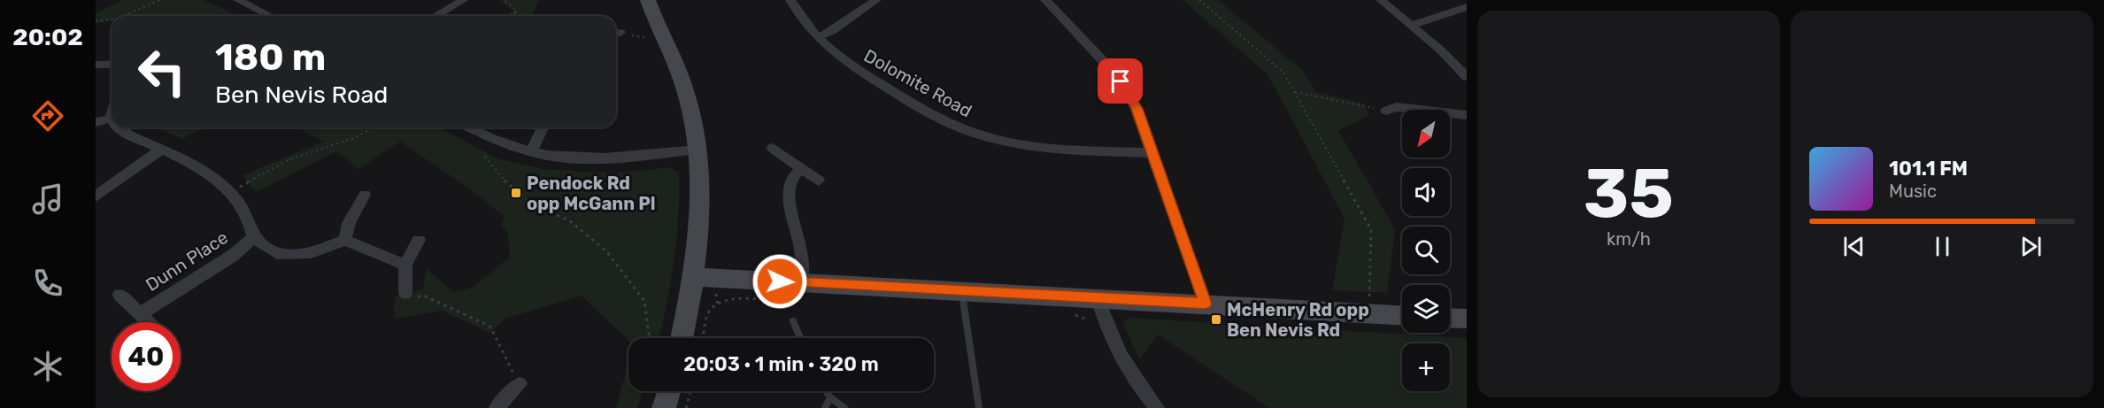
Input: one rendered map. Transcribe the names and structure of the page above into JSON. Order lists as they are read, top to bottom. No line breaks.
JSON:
{"streets":{"street":["Dolomite Road","Dunn Place"]},"places":{"transit":["Pendock Rd opp McGann Pl","McHenry Rd opp Ben Nevis Rd"]},"north":"bottom left","page":{"tabs":"20:02","tile":["35","km/h"],"turn":["180 m","Ben Nevis Road"],"map_buttons":"+","song":["101.1 FM","Music"],"limit":"40","trip":"20:03 · 1 min · 320 m"}}
